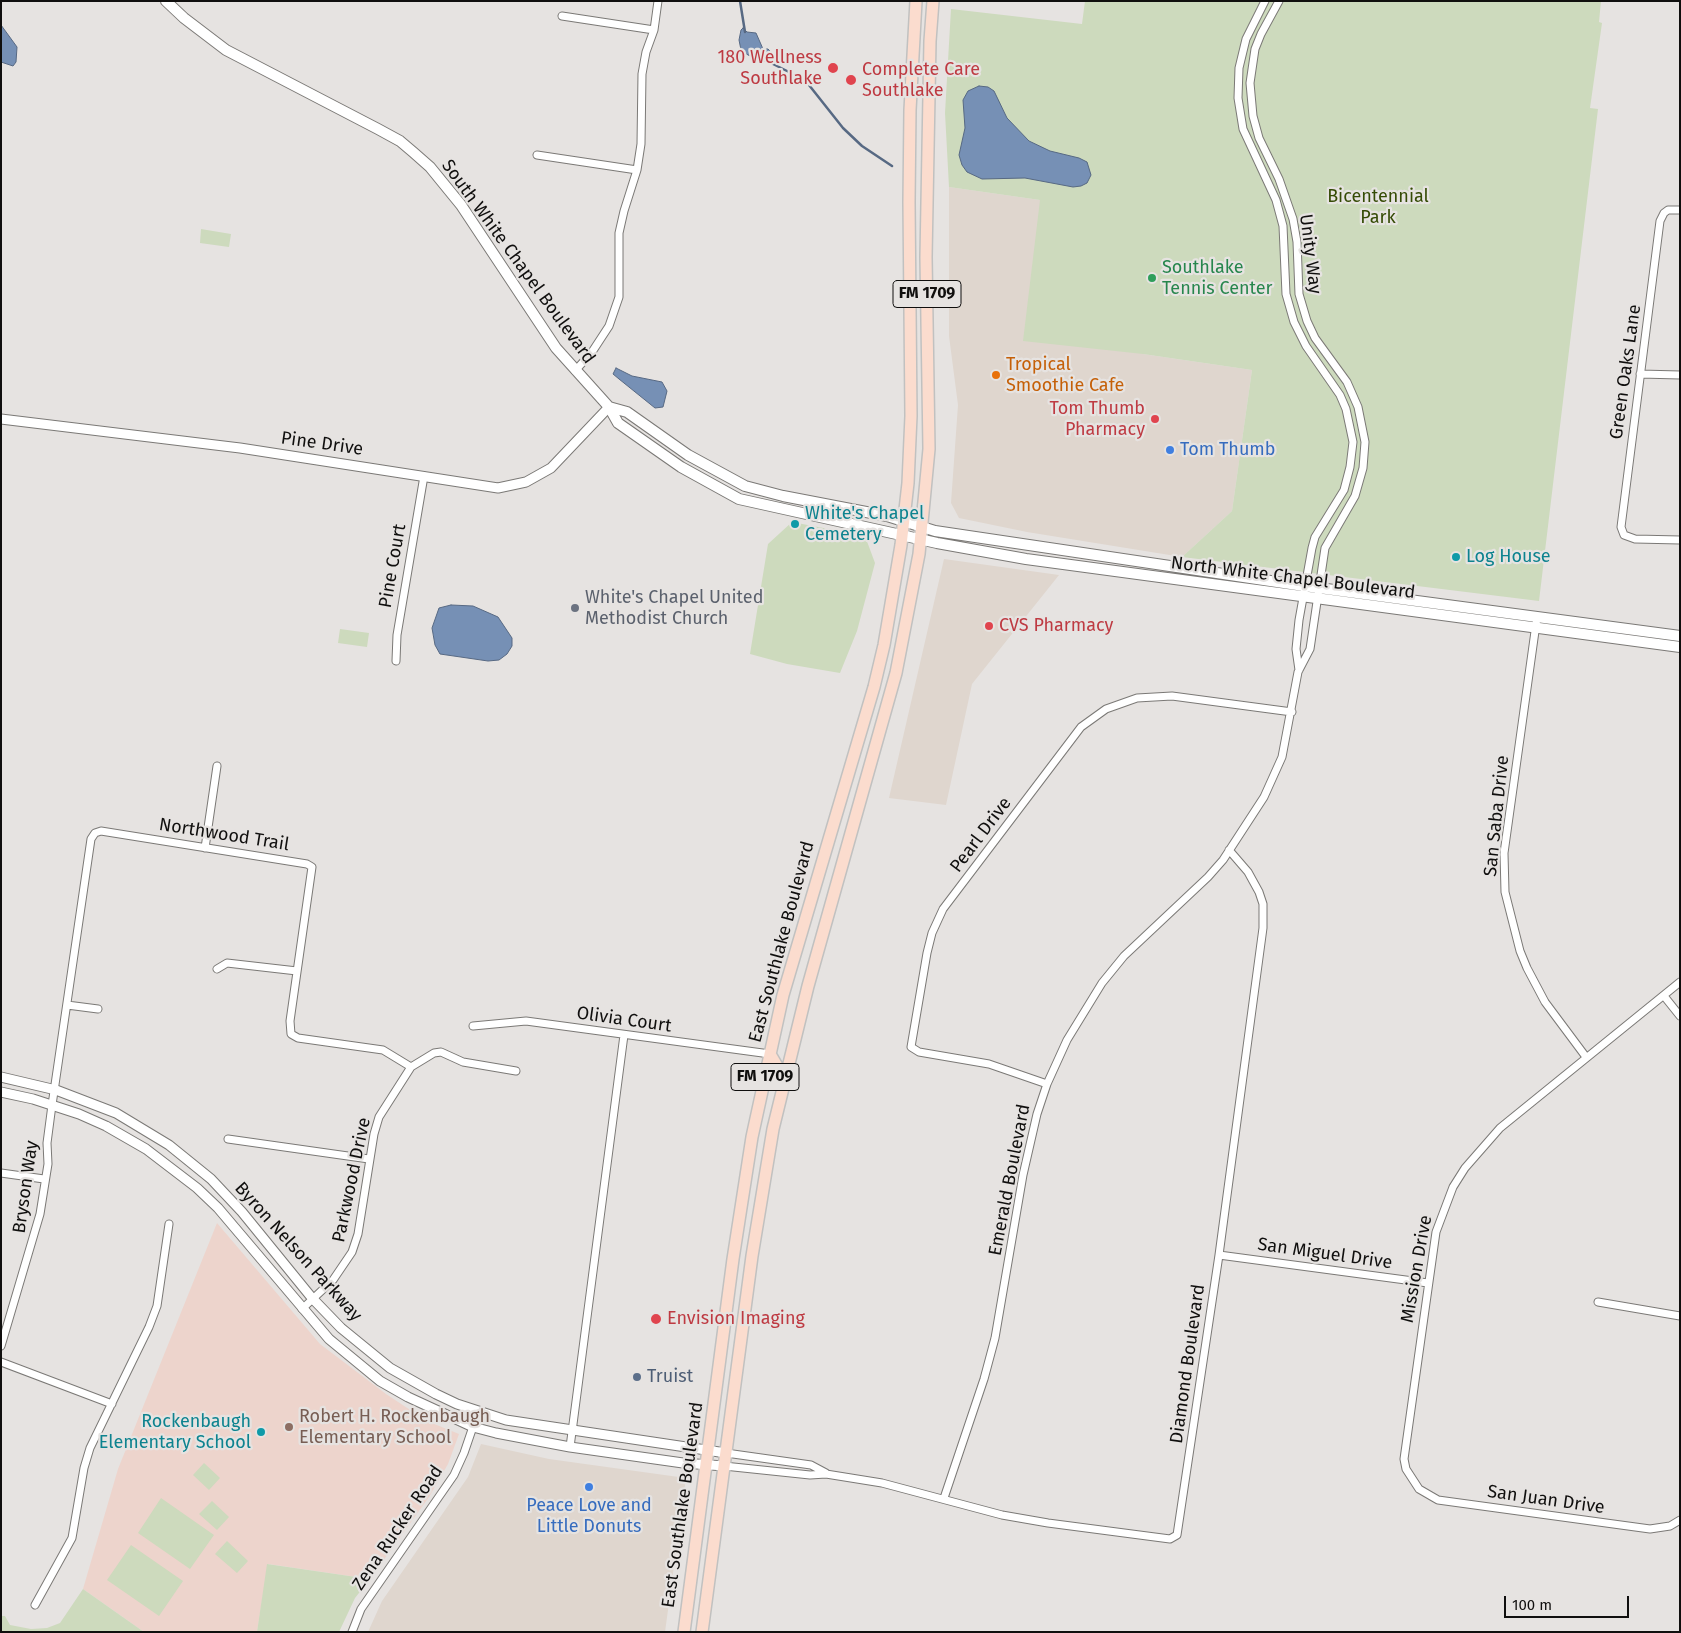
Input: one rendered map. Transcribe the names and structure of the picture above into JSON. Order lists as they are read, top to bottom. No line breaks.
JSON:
{"streets":{"main road":["South White Chapel Boulevard","FM 1709","North White Chapel Boulevard","East Southlake Boulevard"],"street":["Unity Way","Green Oaks Lane","Pine Drive","Pine Court","San Saba Drive","Northwood Trail","Pearl Drive","Olivia Court","Parkwood Drive","Emerald Boulevard","Bryson Way","Byron Nelson Parkway","San Miguel Drive","Mission Drive","Diamond Boulevard","San Juan Drive","Zena Rucker Road"]},"crossings":[["Unity Way","North White Chapel Boulevard"],["Unity Way","Emerald Boulevard"],["South White Chapel Boulevard","FM 1709"],["South White Chapel Boulevard","Pine Drive"],["South White Chapel Boulevard","North White Chapel Boulevard"],["South White Chapel Boulevard","East Southlake Boulevard"],["FM 1709","North White Chapel Boulevard"],["FM 1709","East Southlake Boulevard"],["Pine Drive","Pine Court"],["North White Chapel Boulevard","San Saba Drive"],["North White Chapel Boulevard","East Southlake Boulevard"],["North White Chapel Boulevard","Emerald Boulevard"],["San Saba Drive","Mission Drive"],["Northwood Trail","Parkwood Drive"],["Northwood Trail","Bryson Way"],["Northwood Trail","Byron Nelson Parkway"],["Pearl Drive","Emerald Boulevard"],["East Southlake Boulevard","Olivia Court"],["East Southlake Boulevard","Byron Nelson Parkway"],["East Southlake Boulevard","Diamond Boulevard"],["Parkwood Drive","Byron Nelson Parkway"],["Emerald Boulevard","Diamond Boulevard"],["Bryson Way","Byron Nelson Parkway"],["Byron Nelson Parkway","Diamond Boulevard"],["Byron Nelson Parkway","Zena Rucker Road"],["San Miguel Drive","Mission Drive"],["San Miguel Drive","Diamond Boulevard"],["Mission Drive","San Juan Drive"]],"parks":["Bicentennial Park"],"places":["180 Wellness Southlake","Complete Care Southlake","Southlake Tennis Center","Tropical Smoothie Cafe","Tom Thumb Pharmacy","Tom Thumb","White's Chapel Cemetery","Log House","White's Chapel United Methodist Church","CVS Pharmacy","Envision Imaging","Truist","Robert H. Rockenbaugh Elementary School","Rockenbaugh Elementary School","Peace Love and Little Donuts"],"scale_bar":"100 m"}
